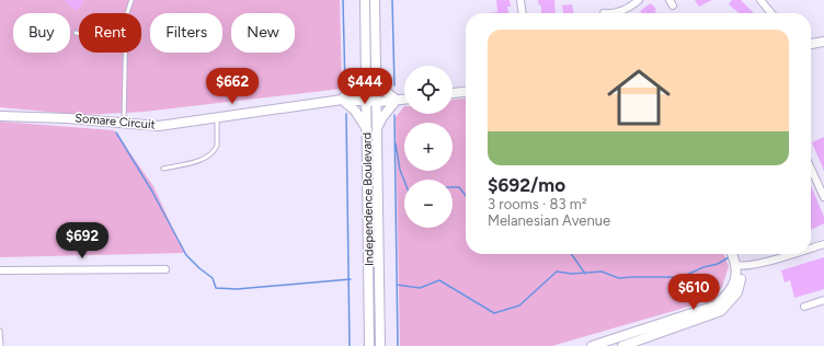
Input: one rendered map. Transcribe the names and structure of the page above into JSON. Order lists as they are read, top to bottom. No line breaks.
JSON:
{"streets":{"street":["Somare Circuit","Independence Boulevard"]},"crossings":[["Somare Circuit","Independence Boulevard"]],"page":{"chip":["Buy","Rent","Filters","New"],"list":[{"name":"$692/mo","note":"3 rooms · 83 m² · Melanesian Avenue"}],"map_buttons":["+","−"],"price":["$662","$444","$692","$610"]}}
